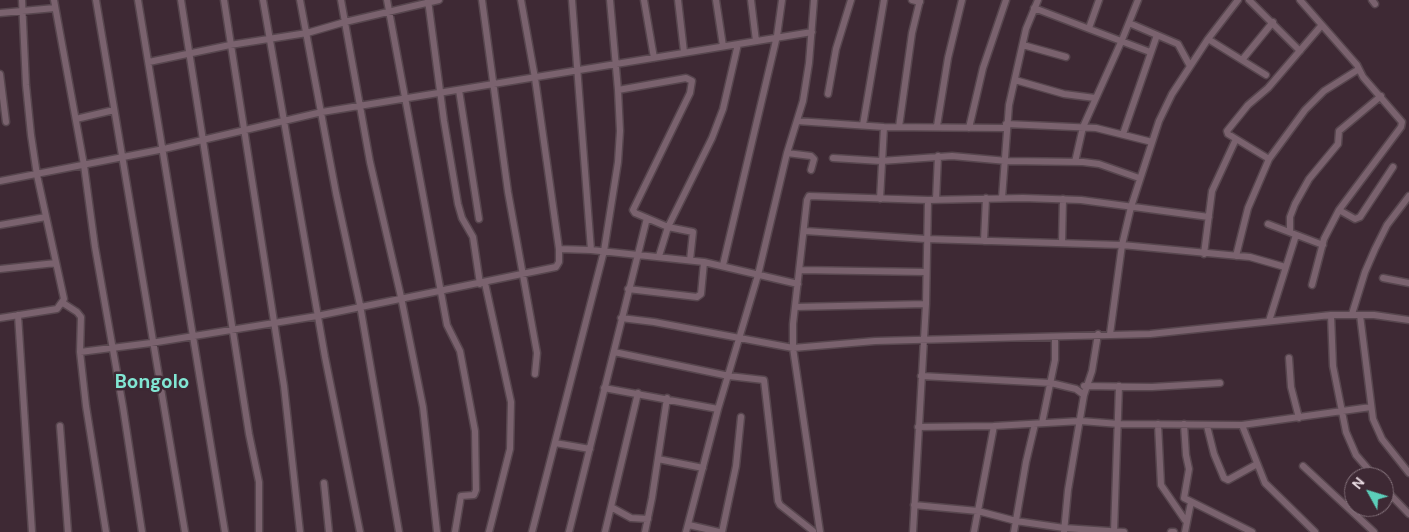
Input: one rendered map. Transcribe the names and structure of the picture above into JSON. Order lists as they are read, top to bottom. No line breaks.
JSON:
{"districts":["Bongolo"],"north":"top left"}
